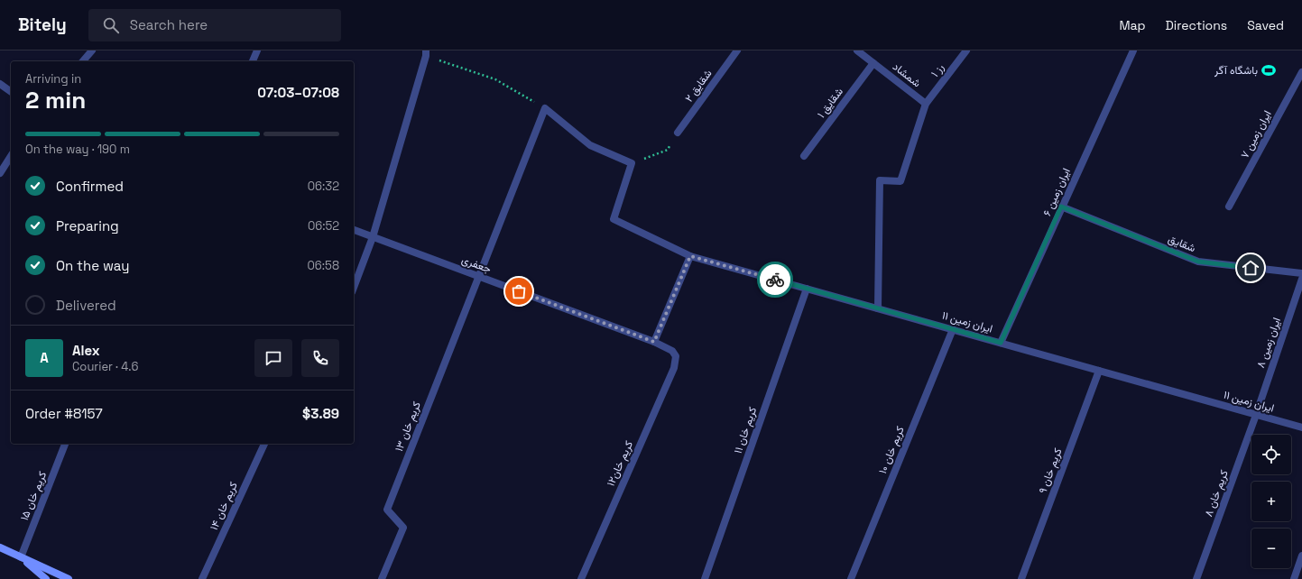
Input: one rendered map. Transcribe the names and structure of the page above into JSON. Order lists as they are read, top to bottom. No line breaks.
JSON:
{"streets":{"street":["رز ۱","شمشاد","شقایق ۲","شقایق ۱","ایران زمین ۷","ایران زمین ۶","شقایق","جعفری","ایران زمین ۱۱","ایران زمین ۸","کریم خان ۱۳","کریم خان ۱۱","کریم خان ۱۰","کریم خان۱۲","کریم خان ۹","کریم خان ۸","کریم خان ۱۵","کریم خان ۱۴"]},"crossings":[["رز ۱","شمشاد"],["رز ۱","ایران زمین ۱۱"],["شمشاد","شقایق ۱"],["ایران زمین ۶","شقایق"],["ایران زمین ۶","ایران زمین ۱۱"],["جعفری","کریم خان ۱۳"],["جعفری","کریم خان۱۲"],["ایران زمین ۱۱","ایران زمین ۸"],["ایران زمین ۱۱","کریم خان ۱۱"],["ایران زمین ۱۱","کریم خان ۱۰"],["ایران زمین ۱۱","کریم خان ۹"],["ایران زمین ۱۱","کریم خان ۸"],["ایران زمین ۸","کریم خان ۸"]],"places":{"sports":["باشگاه آگر"]},"page":{"header":"Bitely","search":"Search here","nav":["Map","Directions","Saved"],"heading":["2 min","Arriving in","07:03–07:08"],"panel":["Alex","Courier · 4.6","Order #8157","$3.89"],"bar":"On the way · 190 m","list":[["Confirmed","06:32"],["Preparing","06:52"],["On the way","06:58"],"Delivered"],"round":"A","map_buttons":["+","−"]}}
